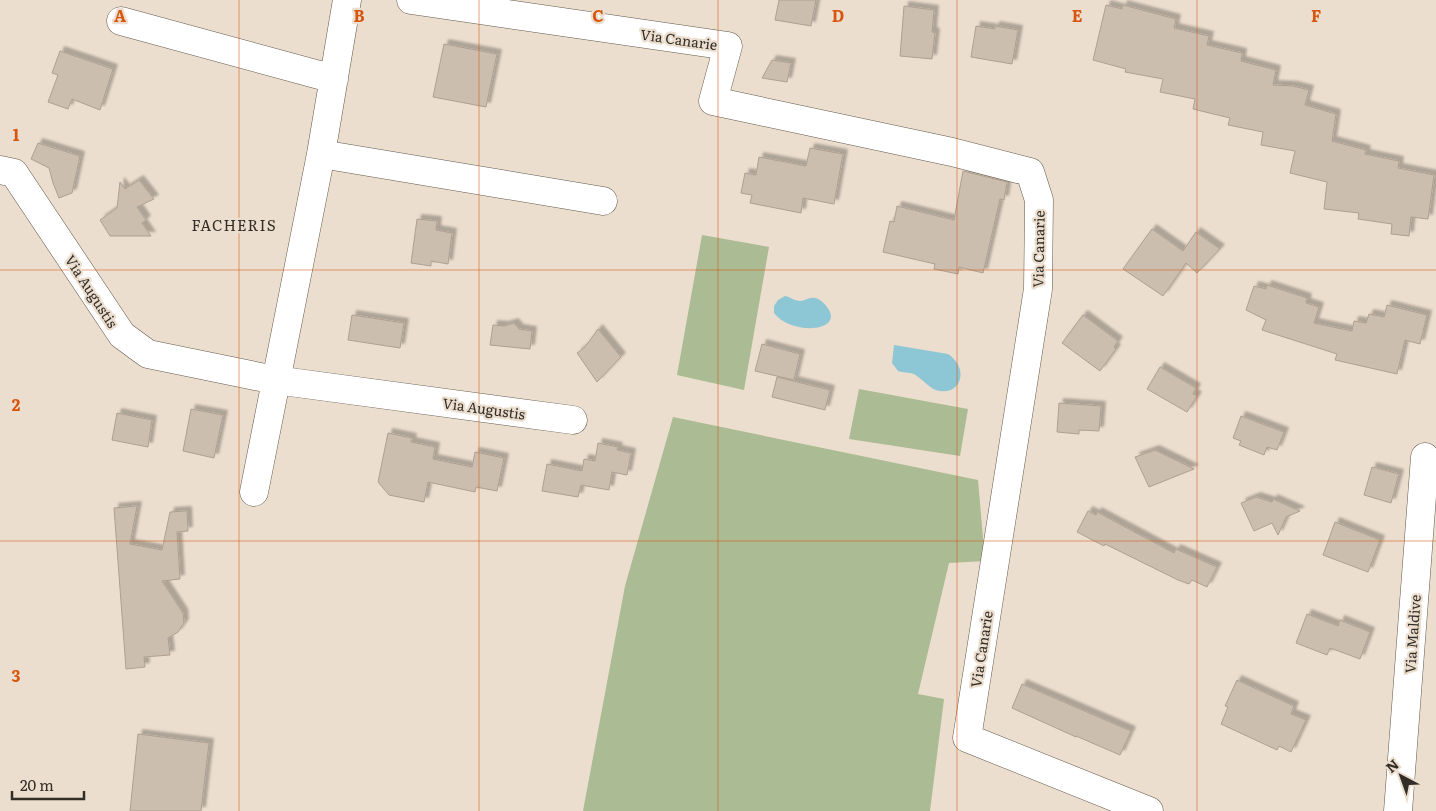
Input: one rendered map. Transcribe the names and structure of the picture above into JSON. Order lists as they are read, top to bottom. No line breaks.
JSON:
{"streets":{"street":["Via Canarie","Via Augustis","Via Maldive"]},"districts":["FACHERIS"],"scale_bar":"20 m","north":"top left","grid":{"columns":["A","B","C","D","E","F"],"rows":["1","2","3"]}}
